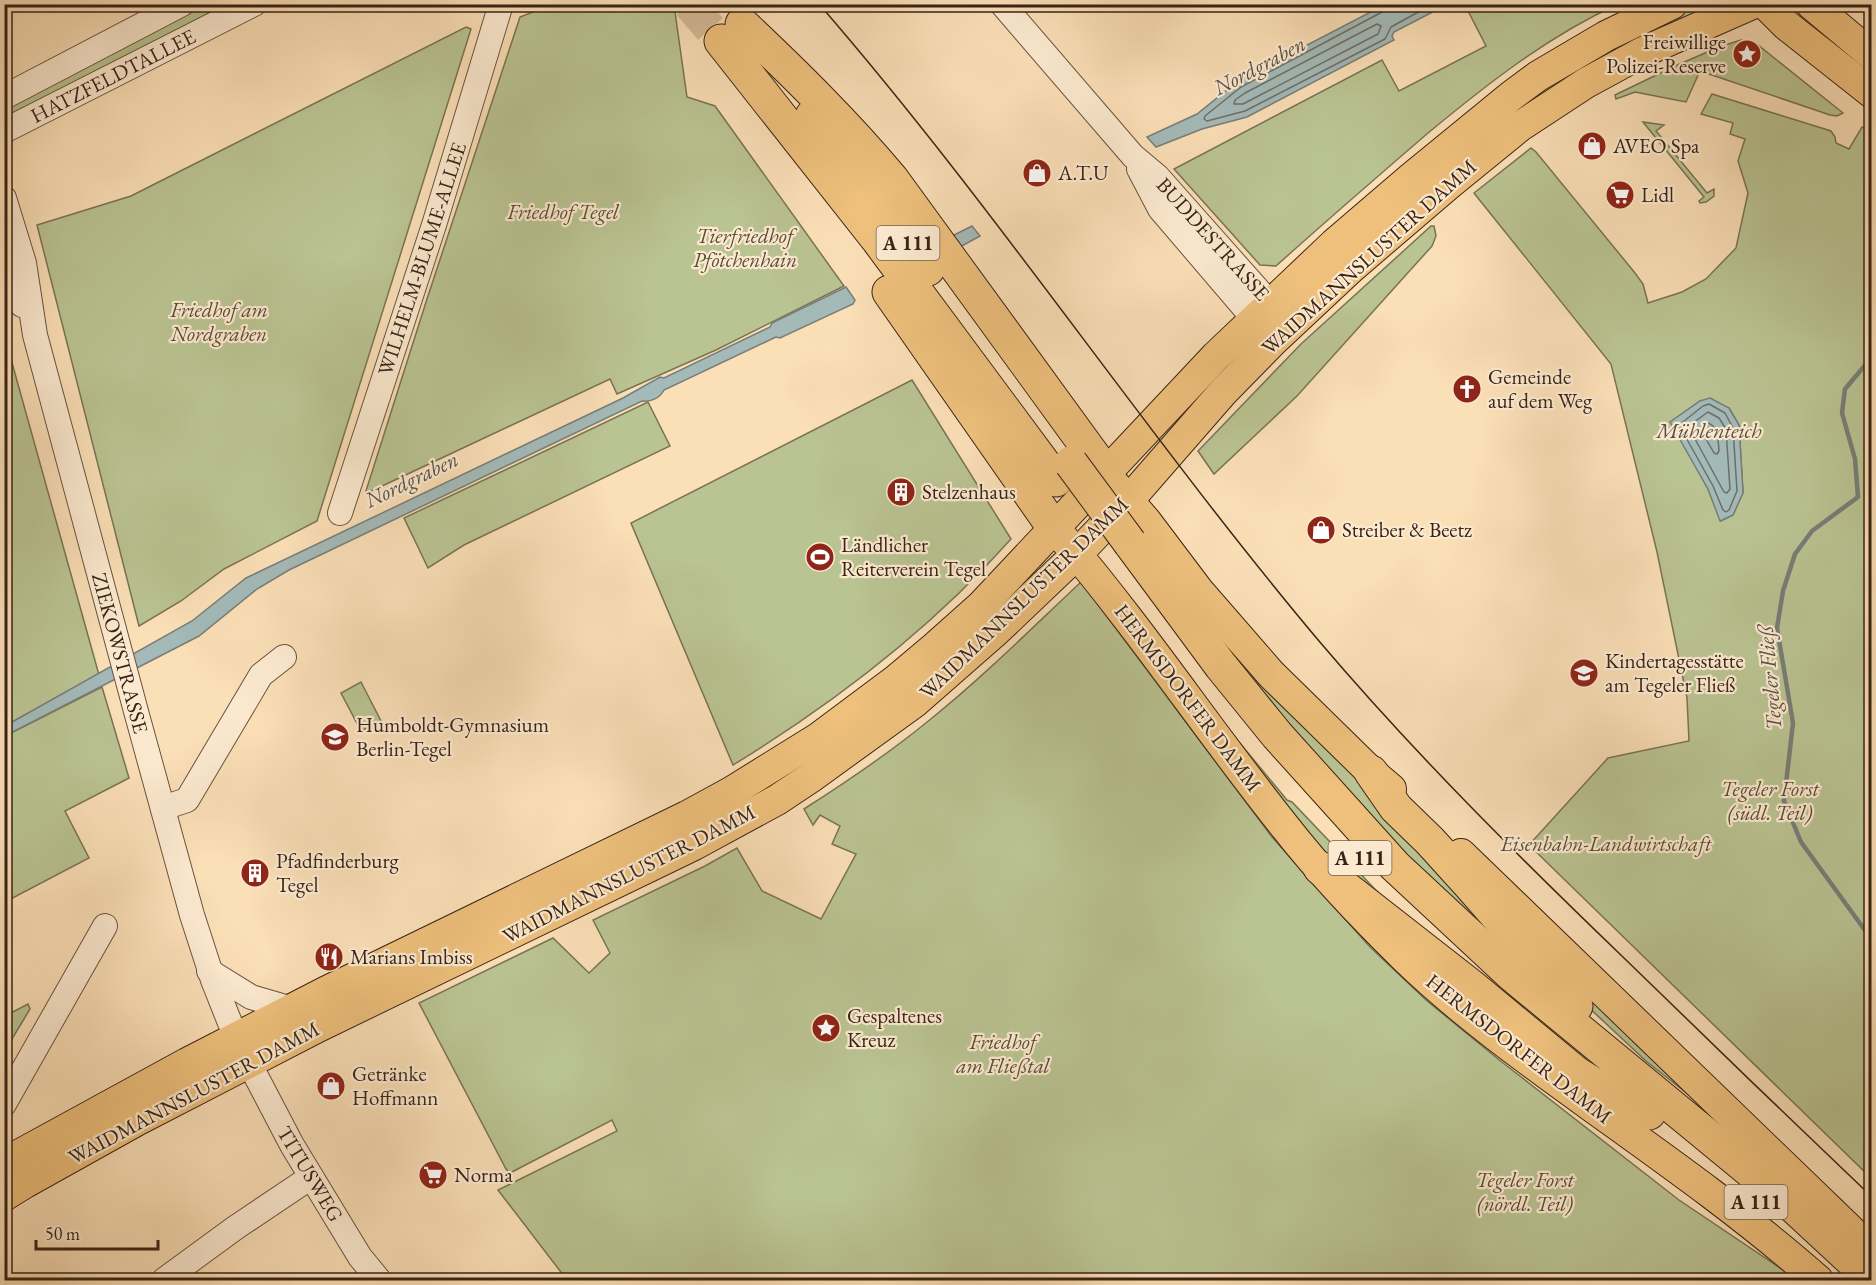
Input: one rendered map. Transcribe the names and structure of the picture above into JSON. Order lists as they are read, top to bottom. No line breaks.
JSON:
{"streets":{"highway":["A 111"],"main road":["WAIDMANNSLUSTER DAMM","HERMSDORFER DAMM"],"street":["HATZFELDTALLEE","BUDDESTRASSE","WILHELM-BLUME-ALLEE","ZIEKOWSTRASSE","TITUSWEG"]},"crossings":[["BUDDESTRASSE","WAIDMANNSLUSTER DAMM"],["WAIDMANNSLUSTER DAMM","ZIEKOWSTRASSE"],["WAIDMANNSLUSTER DAMM","HERMSDORFER DAMM"],["WAIDMANNSLUSTER DAMM","TITUSWEG"],["ZIEKOWSTRASSE","TITUSWEG"]],"water":["Nordgraben","Mühlenteich","Tegeler Fließ"],"parks":["Friedhof Tegel","Tierfriedhof Pfötchenhain","Friedhof am Nordgraben","Tegeler Forst (südl. Teil)","Eisenbahn-Landwirtschaft","Friedhof am Fließtal","Tegeler Forst (nördl. Teil)"],"places":{"place":["Freiwillige Polizei-Reserve","Gespaltenes Kreuz"],"shop":["AVEO Spa","A.T.U","Streiber & Beetz","Getränke Hoffmann"],"supermarket":["Lidl","Norma"],"church":["Gemeinde auf dem Weg"],"building":["Stelzenhaus","Pfadfinderburg Tegel"],"sports":["Ländlicher Reiterverein Tegel"],"school or university":["Kindertagesstätte am Tegeler Fließ","Humboldt-Gymnasium Berlin-Tegel"],"restaurant":["Marians Imbiss"]},"scale_bar":"50 m"}
